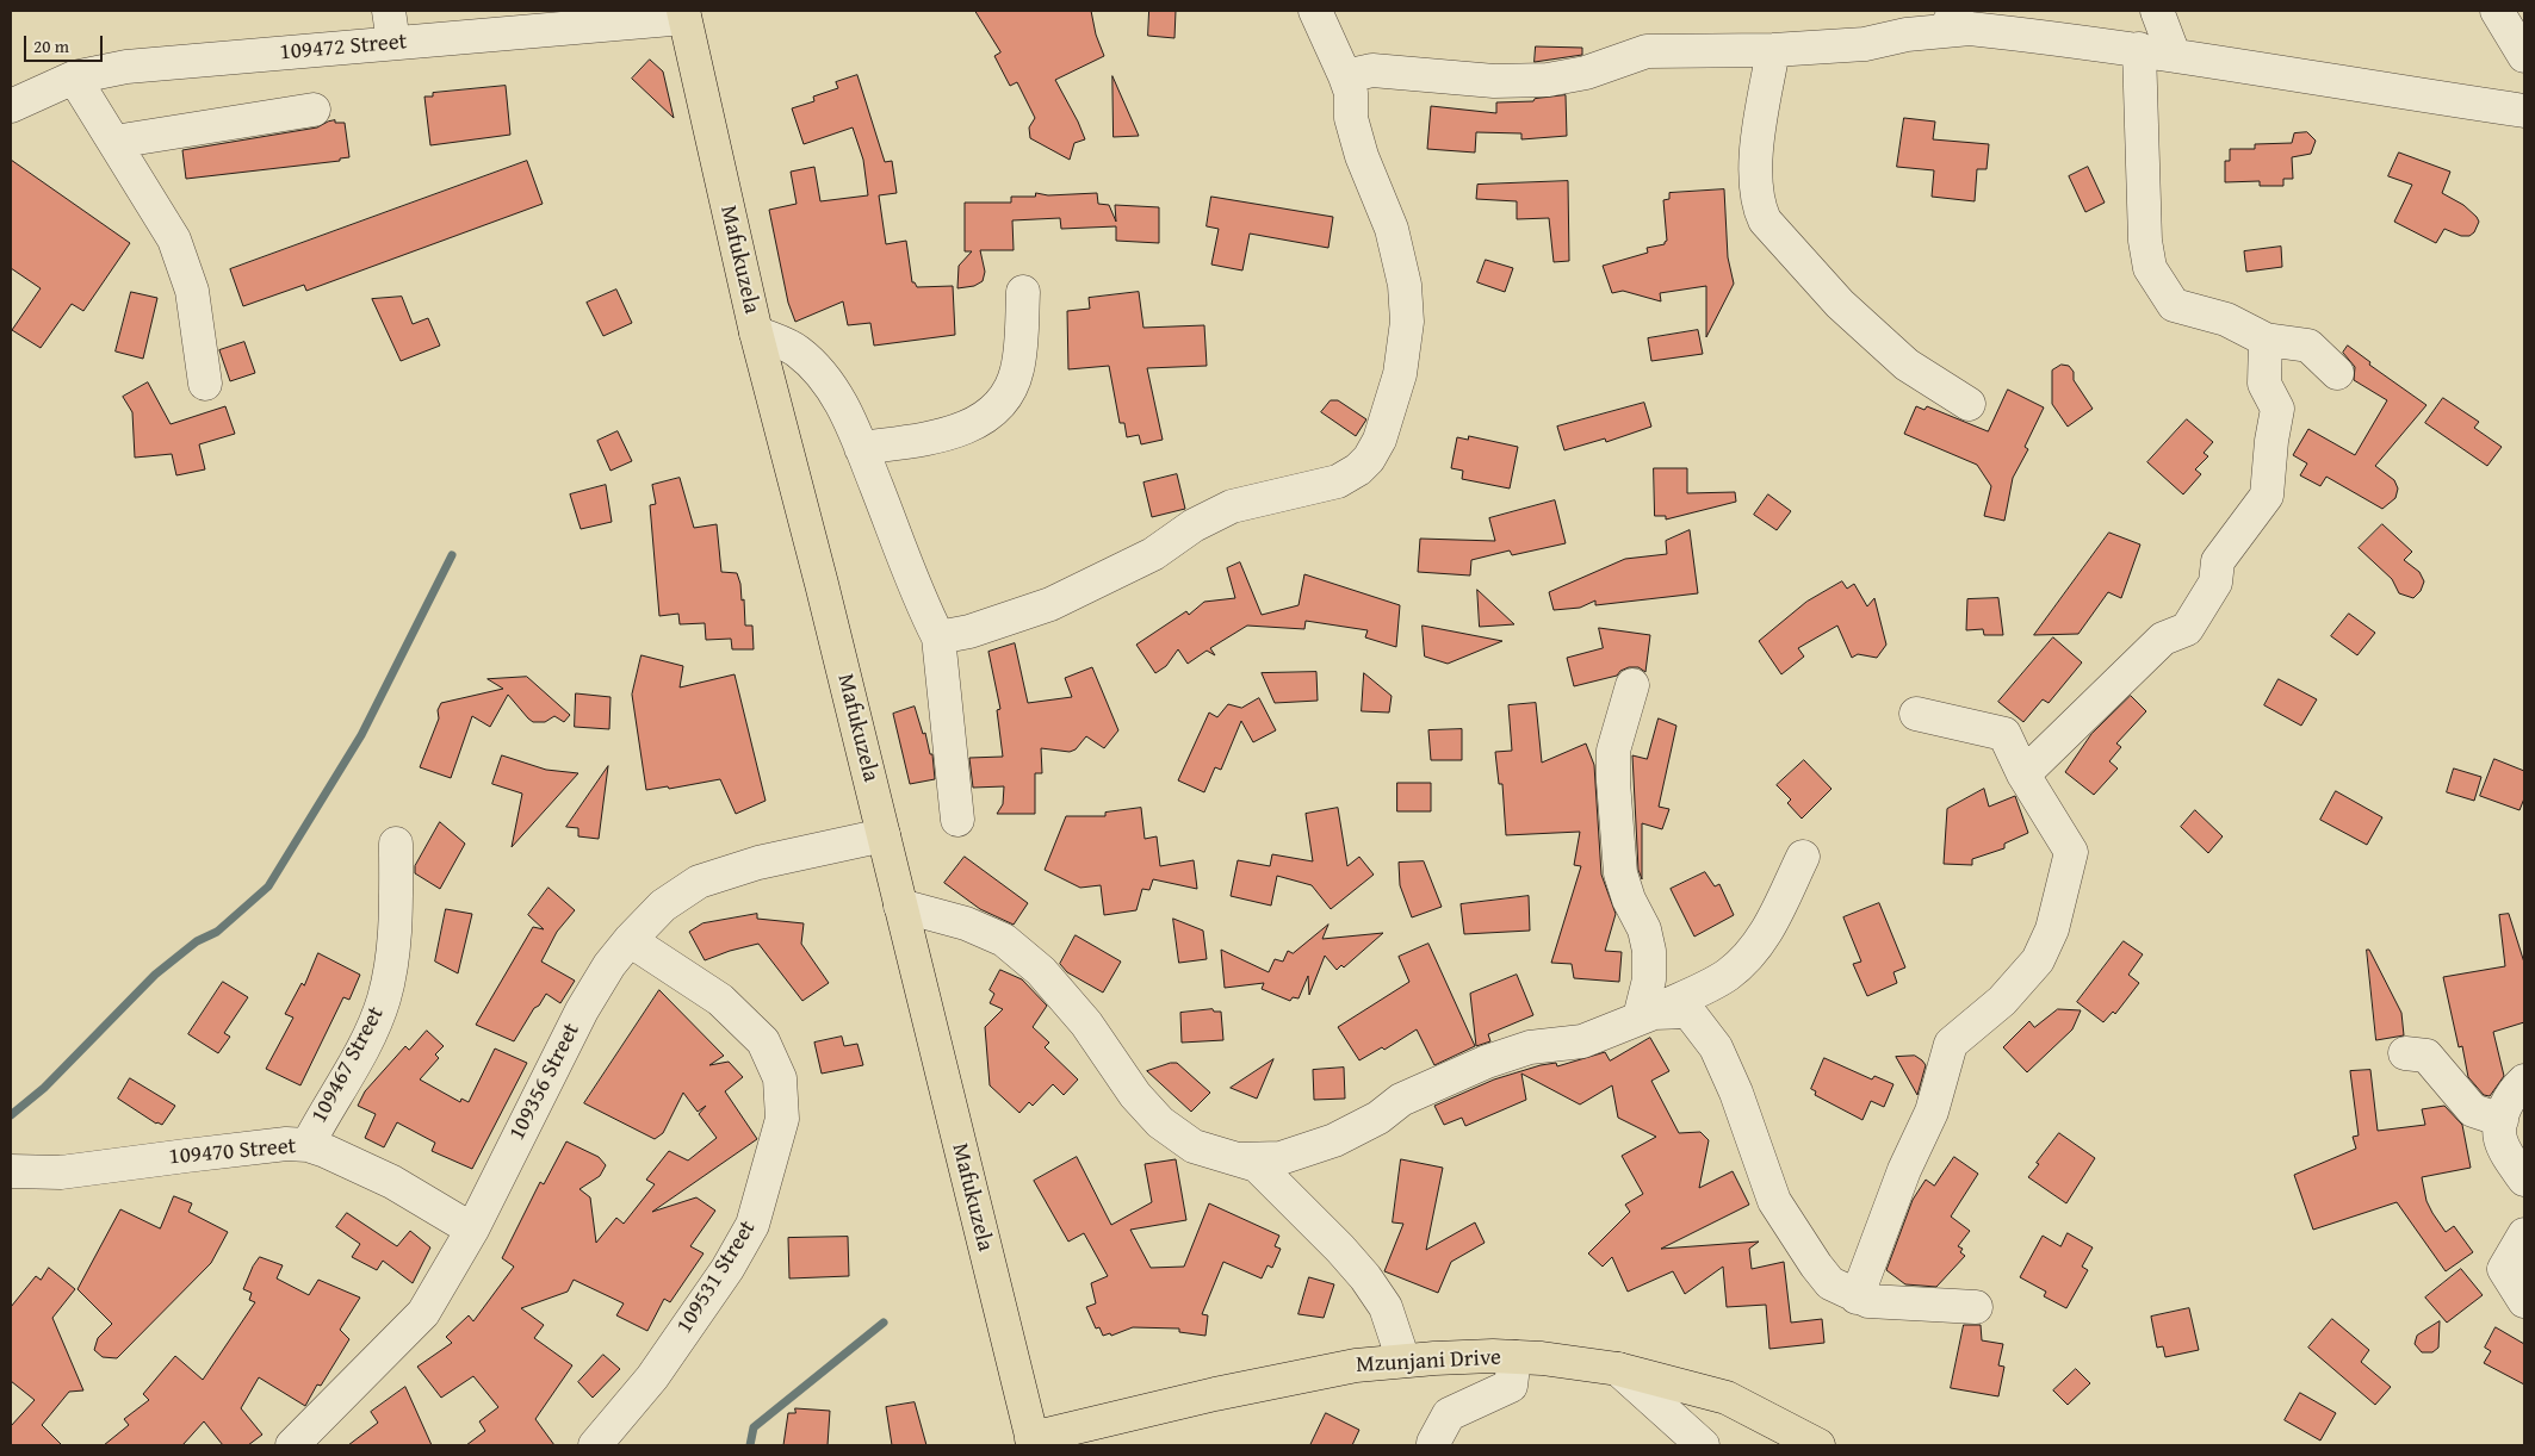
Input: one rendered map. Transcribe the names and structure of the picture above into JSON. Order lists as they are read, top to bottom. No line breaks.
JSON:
{"streets":{"main road":["Mafukuzela","Mzunjani Drive"],"street":["109472 Street","109467 Street","109356 Street","109470 Street","109531 Street"]},"crossings":[["109472 Street","Mafukuzela"],["Mafukuzela","109356 Street"],["Mafukuzela","Mzunjani Drive"],["109467 Street","109470 Street"],["109356 Street","109470 Street"],["109356 Street","109531 Street"]],"scale_bar":"20 m"}
